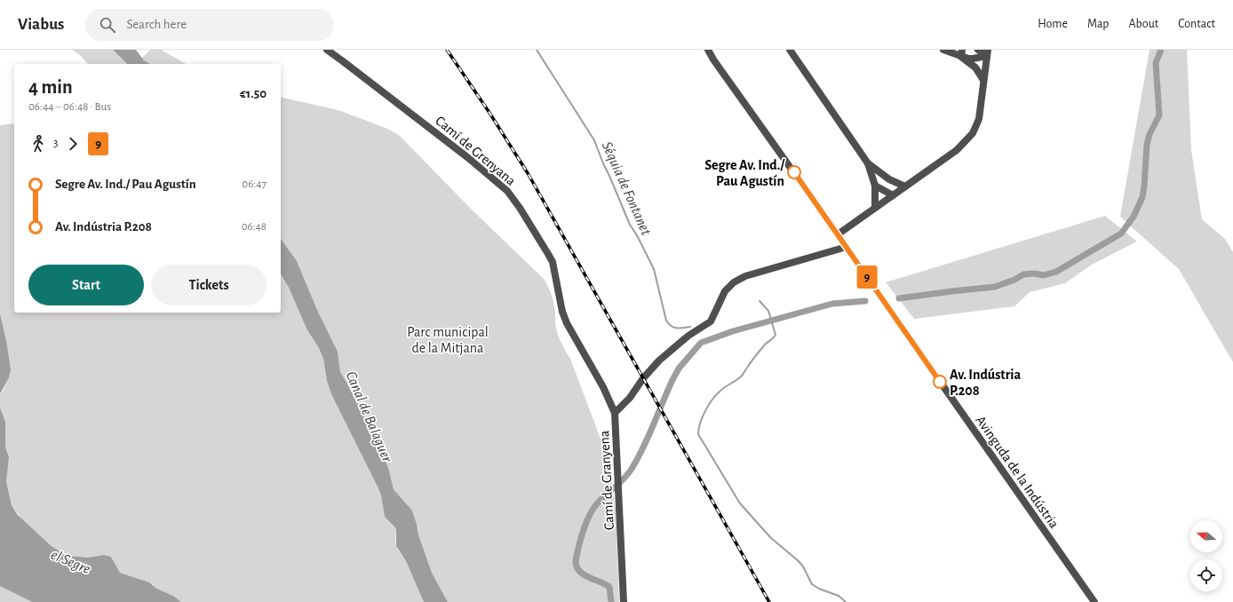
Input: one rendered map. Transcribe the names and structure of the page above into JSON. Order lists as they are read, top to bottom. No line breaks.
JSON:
{"streets":{"street":["Camí de Grenyana","Avinguda de la Indústria","Camí de Granyena"]},"crossings":[["Camí de Grenyana","Camí de Granyena"]],"water":["Séquia de Fontanet","Canal de Balaguer","el Segre"],"parks":["Parc municipal de la Mitjana"],"places":["Segre Av. Ind./ Pau Agustín","Av. Indústria P.208"],"lines":["bus line 9"],"north":"left","page":{"header":"Viabus","search":"Search here","nav":["Home","Map","About","Contact"],"on_map":"9","heading":["4 min","06:44 – 06:48 · Bus","€1.50"],"legs":["3","9"],"list":[{"name":"Segre Av. Ind./ Pau Agustín","value":"06:47"},{"name":"Av. Indústria P.208","value":"06:48"}],"buttons":["Start","Tickets"]}}
